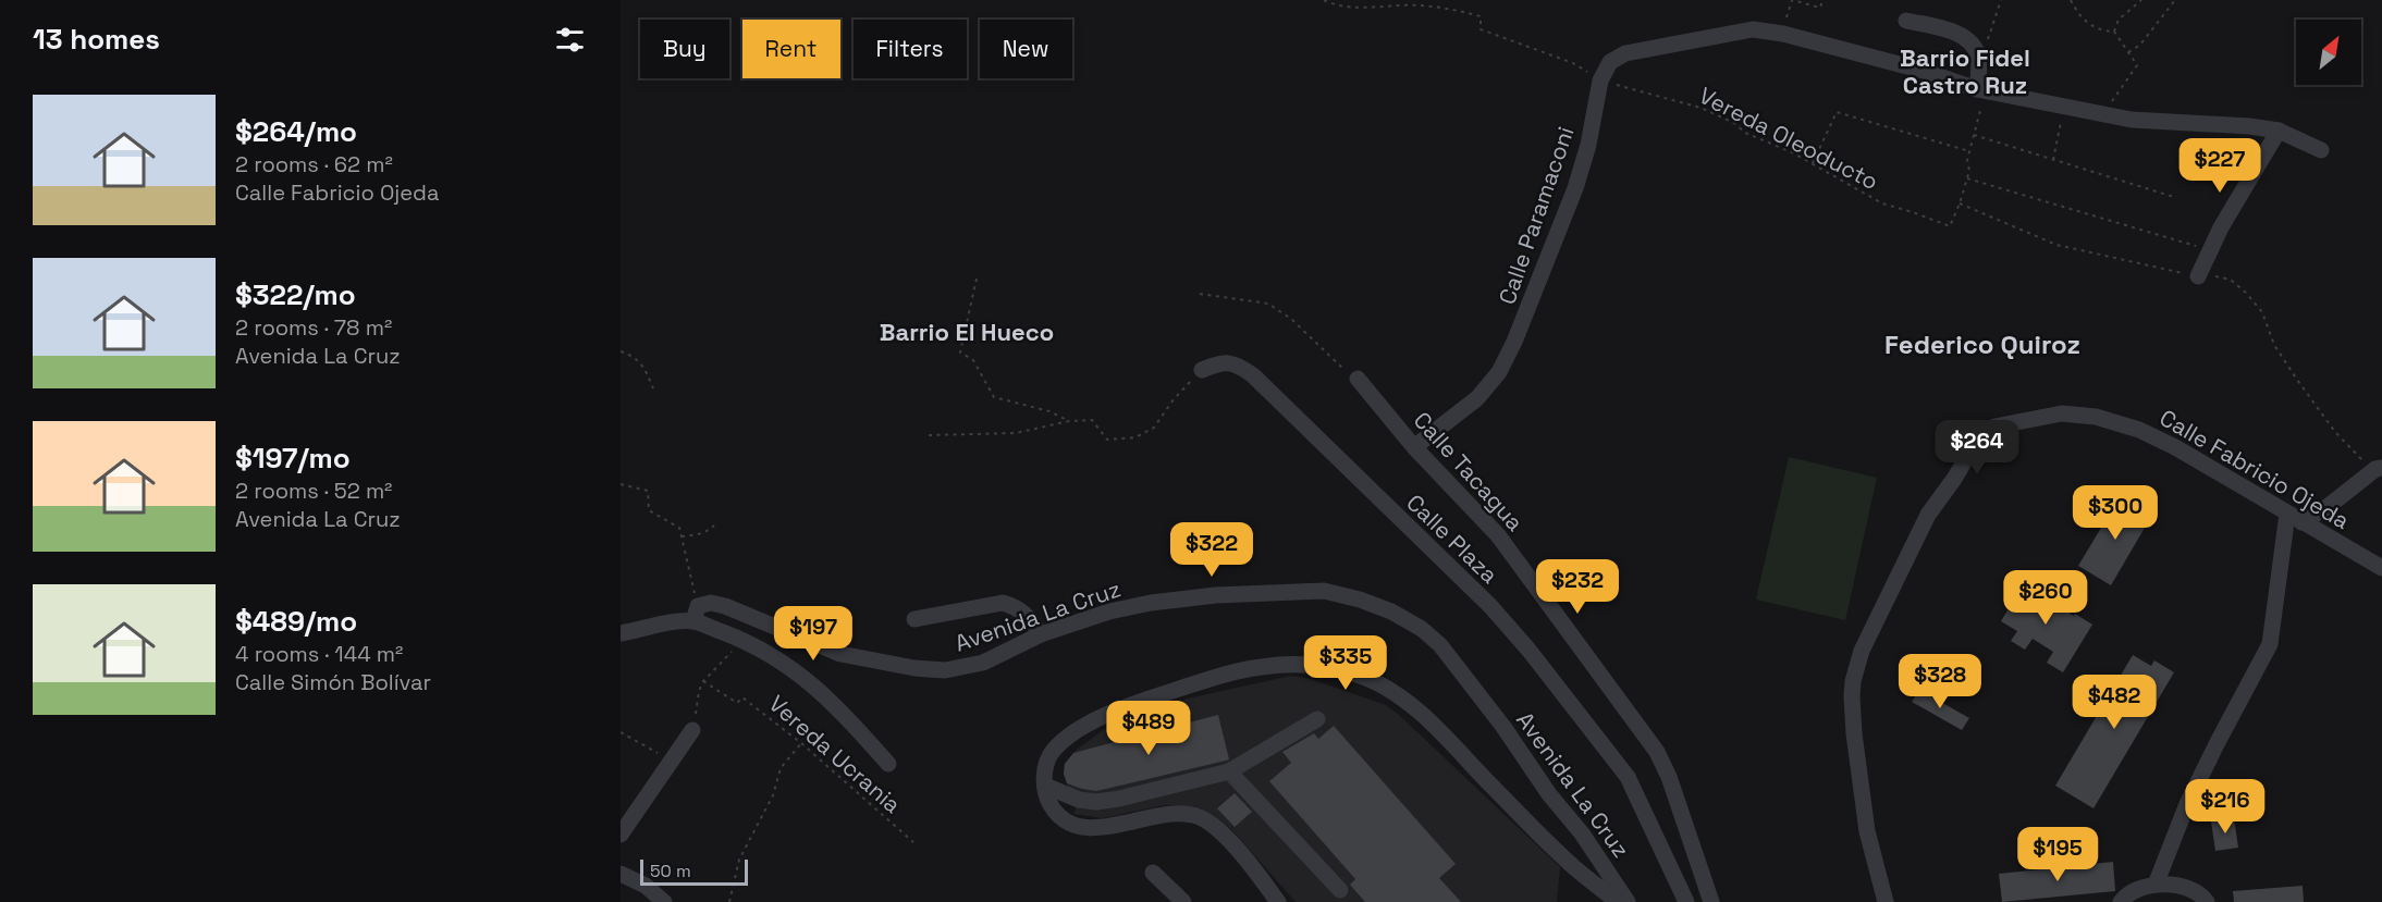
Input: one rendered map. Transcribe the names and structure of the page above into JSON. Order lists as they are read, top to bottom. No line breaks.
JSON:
{"streets":{"street":["Calle Paramaconi","Calle Fabricio Ojeda","Calle Tacagua","Calle Plaza","Avenida La Cruz"],"path":["Vereda Oleoducto","Vereda Ucrania"]},"crossings":[["Vereda Oleoducto","Calle Paramaconi"],["Calle Paramaconi","Calle Tacagua"]],"districts":["Barrio Fidel Castro Ruz","Barrio El Hueco","Federico Quiroz"],"scale_bar":"50 m","north":"top right","page":{"heading":"13 homes","chip":["Buy","Rent","Filters","New"],"list":[{"name":"$264/mo","note":"2 rooms · 62 m² · Calle Fabricio Ojeda"},{"name":"$322/mo","note":"2 rooms · 78 m² · Avenida La Cruz"},{"name":"$197/mo","note":"2 rooms · 52 m² · Avenida La Cruz"},{"name":"$489/mo","note":"4 rooms · 144 m² · Calle Simón Bolívar"}],"price":["$227","$264","$300","$322","$232","$260","$197","$335","$328","$482","$489","$216","$195"],"scale":"50 m"}}
